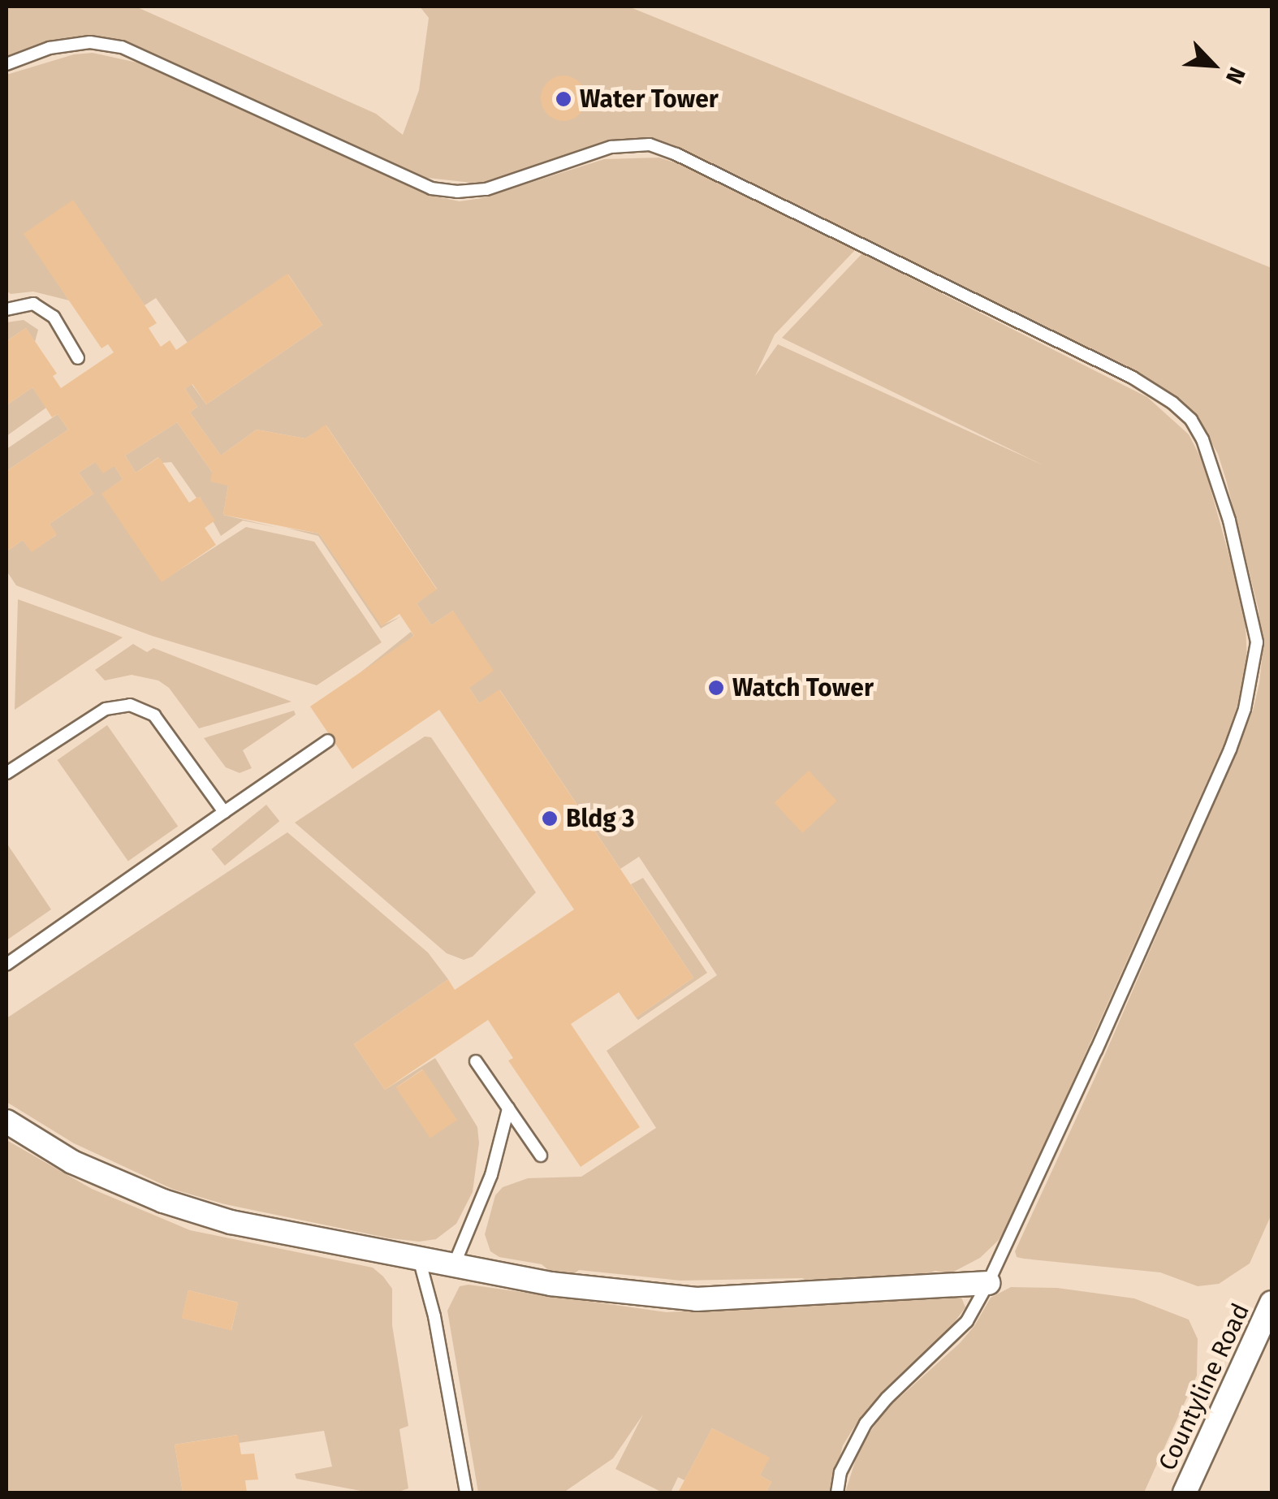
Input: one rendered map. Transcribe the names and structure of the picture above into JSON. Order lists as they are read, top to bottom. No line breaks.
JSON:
{"streets":{"street":["Countyline Road"]},"places":["Water Tower","Watch Tower","Bldg 3"],"north":"bottom right"}
